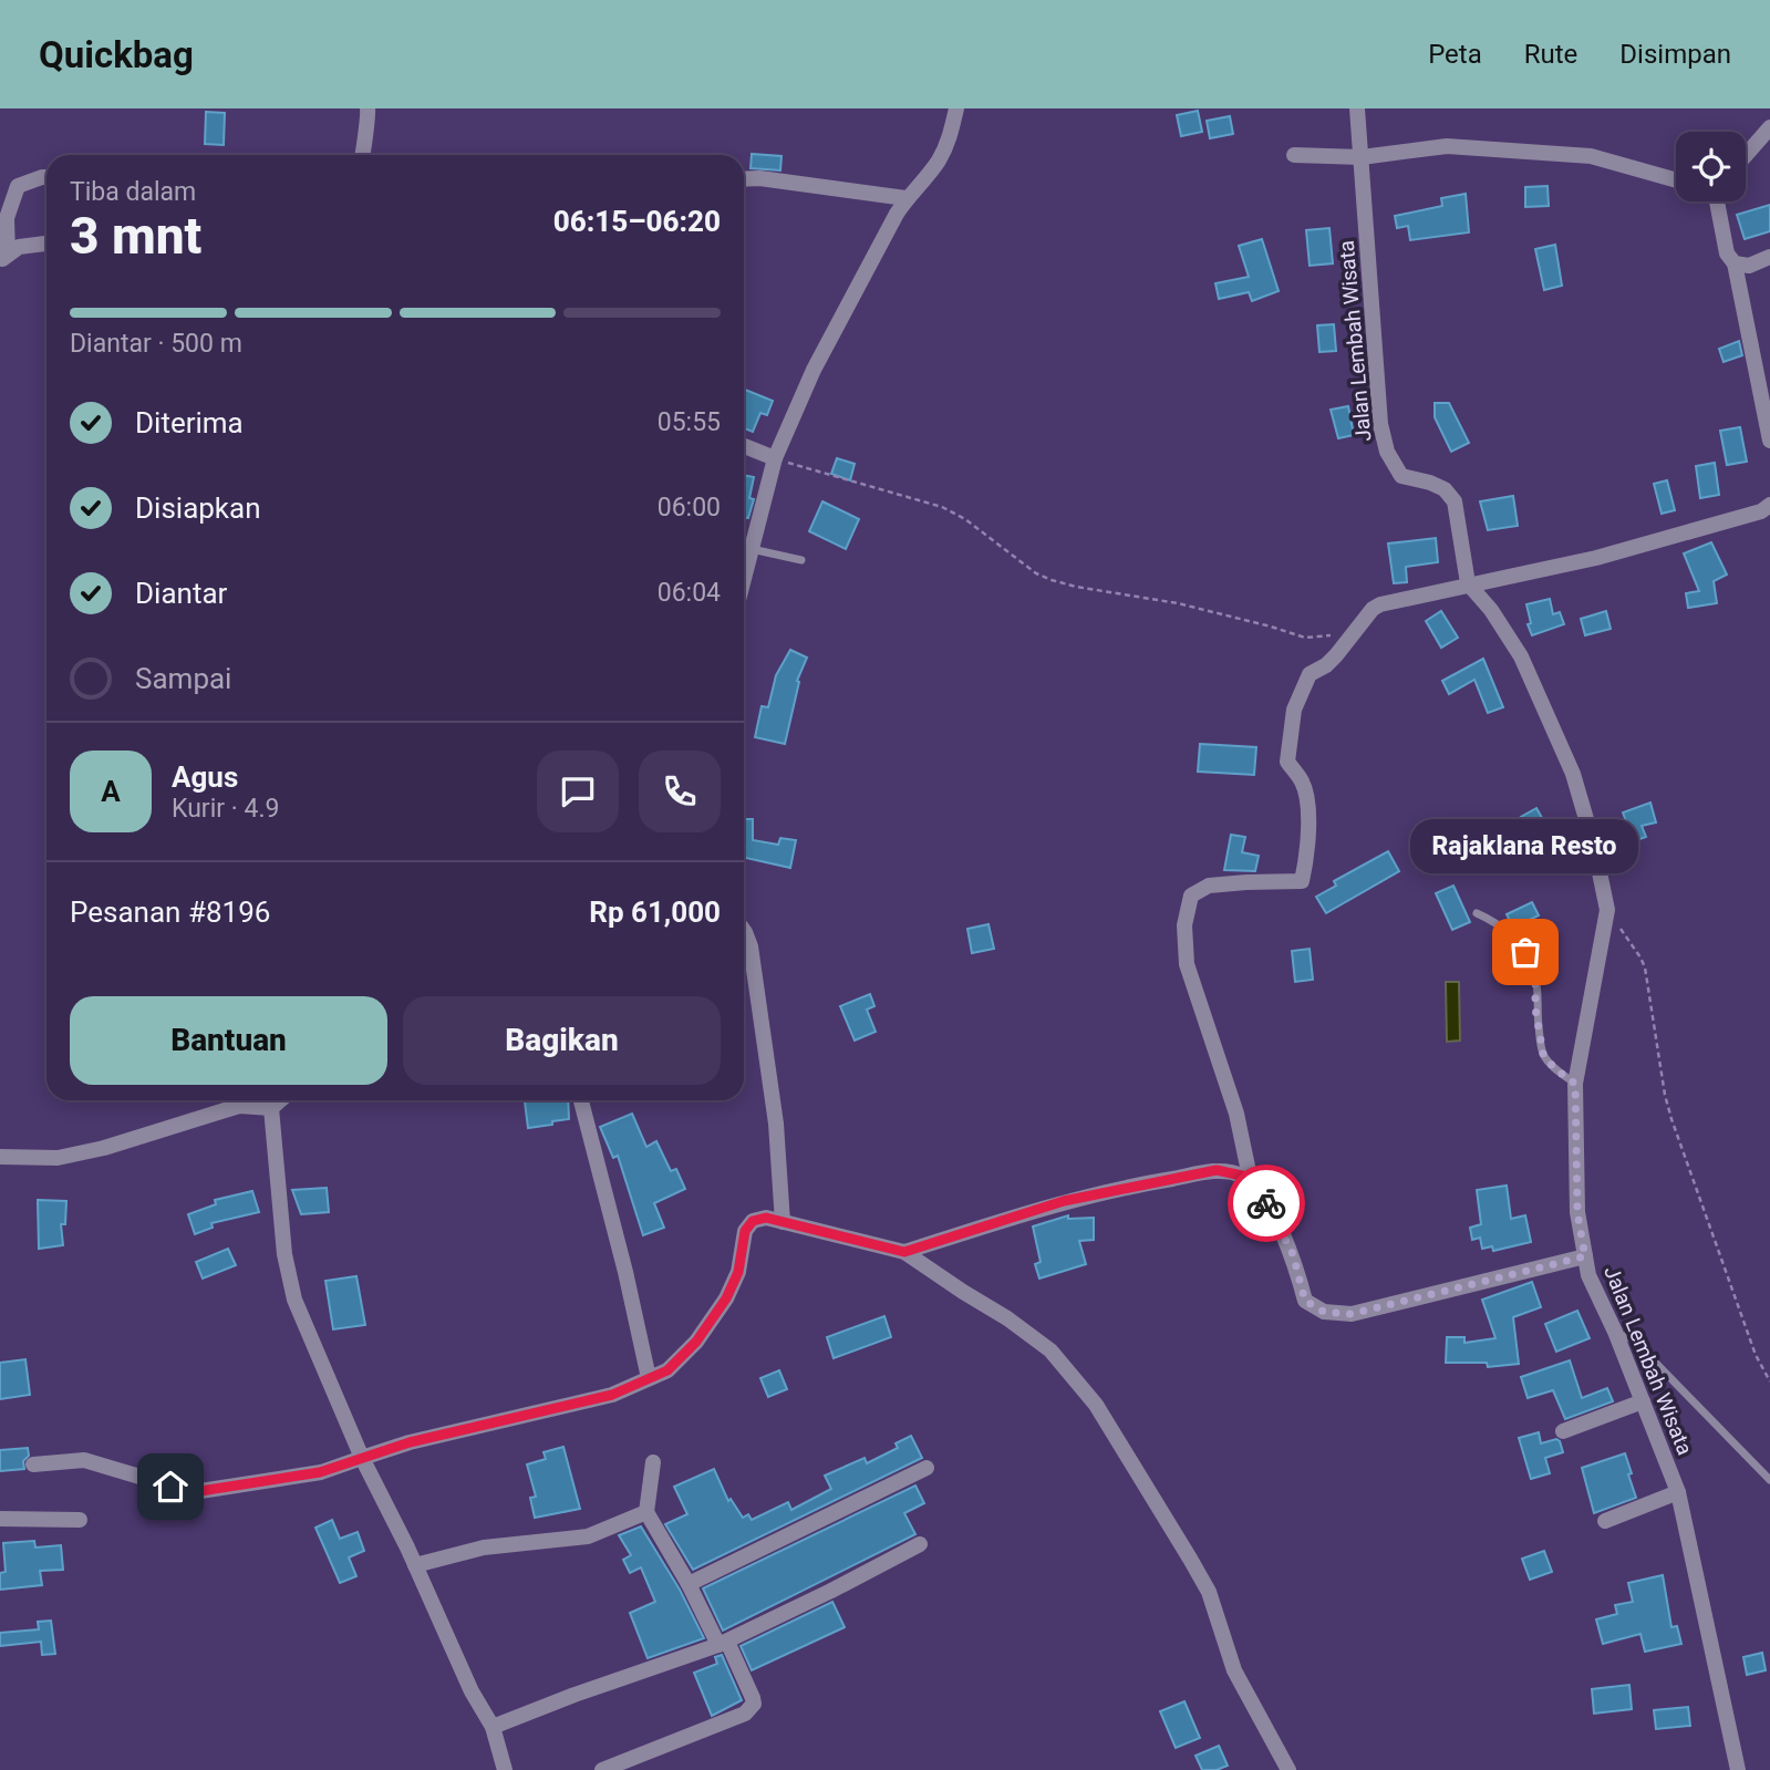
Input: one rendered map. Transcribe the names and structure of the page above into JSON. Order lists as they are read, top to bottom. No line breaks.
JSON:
{"streets":{"street":["Jalan Lembah Wisata"]},"places":["Rajaklana Resto"],"page":{"header":"Quickbag","nav":["Peta","Rute","Disimpan"],"heading":["3 mnt","Tiba dalam","06:15–06:20"],"panel":["Agus","Kurir · 4.9","Pesanan #8196","Rp 61,000"],"bar":"Diantar · 500 m","list":[["Diterima","05:55"],["Disiapkan","06:00"],["Diantar","06:04"],"Sampai"],"round":"A","bubble":"Rajaklana Resto","buttons":["Bantuan","Bagikan"]}}
